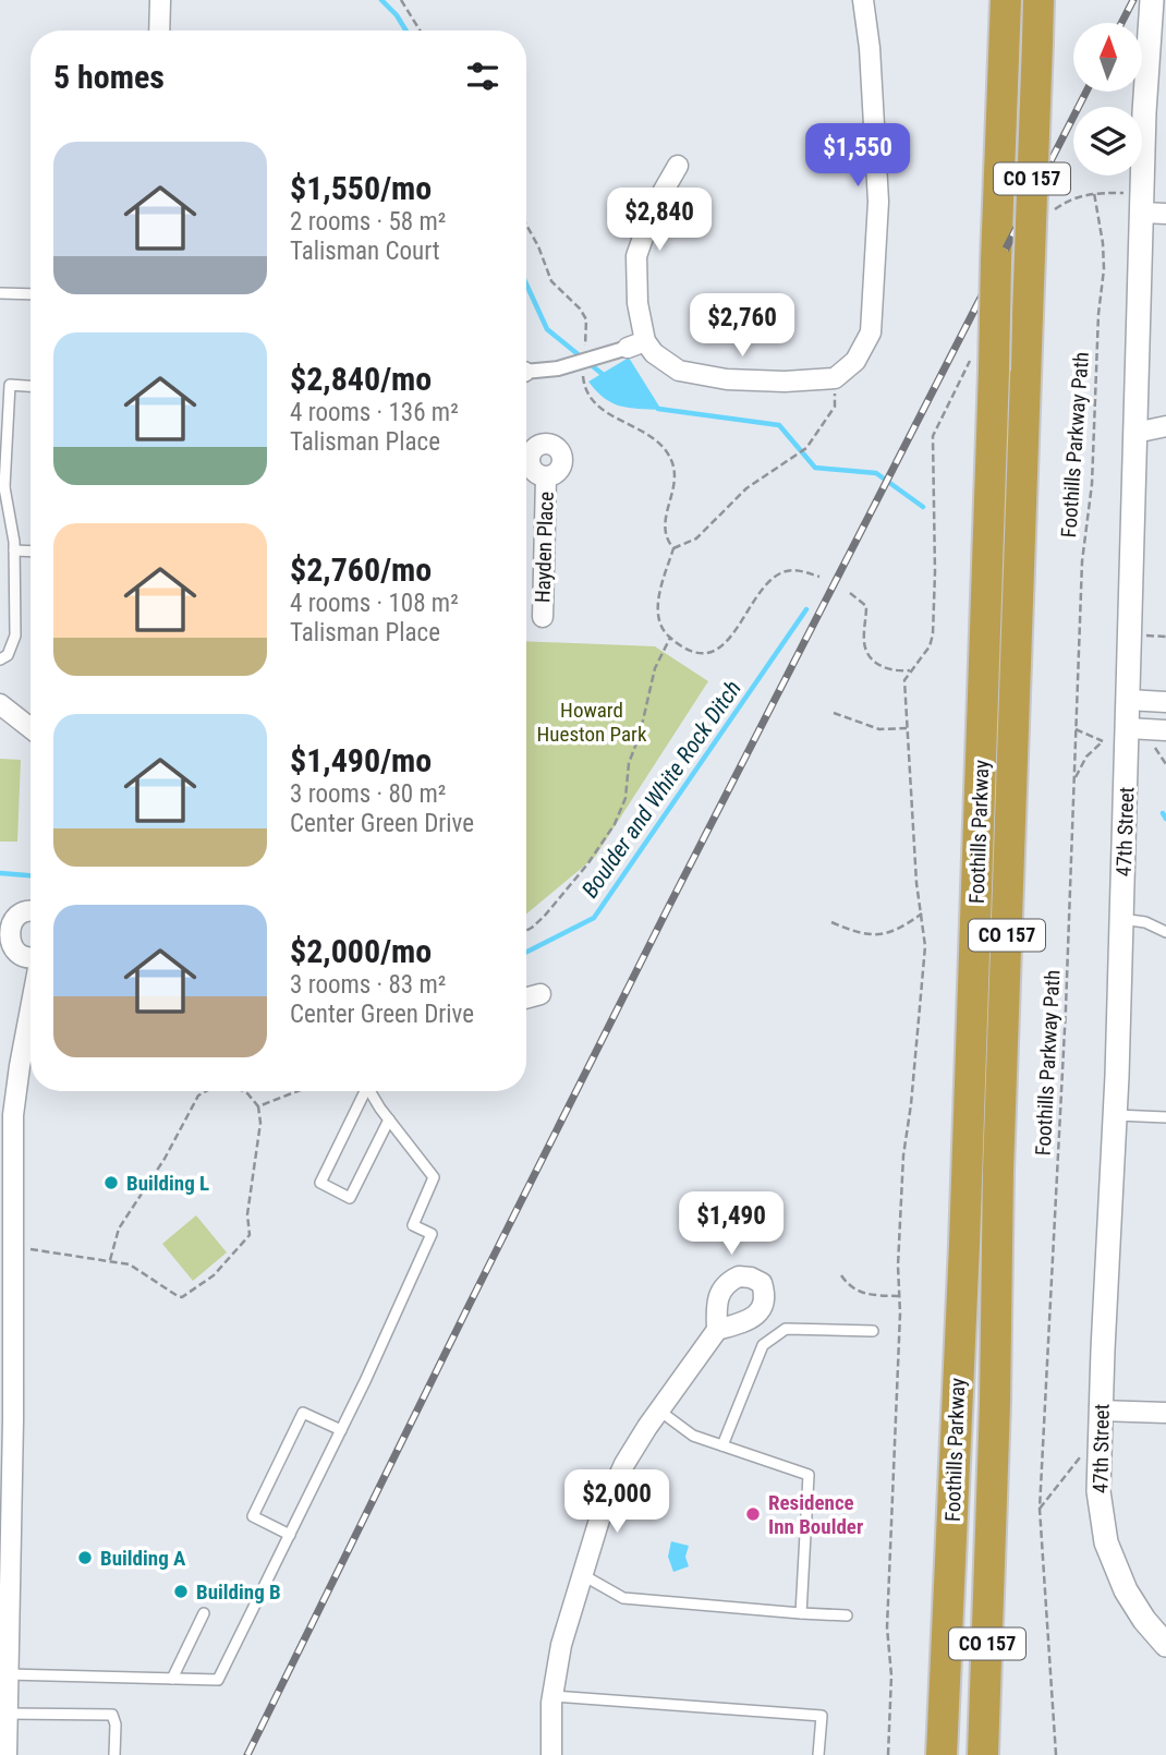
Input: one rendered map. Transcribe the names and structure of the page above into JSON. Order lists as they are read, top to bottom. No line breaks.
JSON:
{"streets":{"highway":["CO 157","Foothills Parkway"],"street":["Hayden Place","47th Street"],"path":["Foothills Parkway Path"]},"water":["Boulder and White Rock Ditch"],"parks":["Howard Hueston Park"],"places":["Building L","Residence Inn Boulder","Building A","Building B"],"north":"top","page":{"heading":"5 homes","list":[{"name":"$1,550/mo","note":"2 rooms · 58 m² · Talisman Court"},{"name":"$2,840/mo","note":"4 rooms · 136 m² · Talisman Place"},{"name":"$2,760/mo","note":"4 rooms · 108 m² · Talisman Place"},{"name":"$1,490/mo","note":"3 rooms · 80 m² · Center Green Drive"},{"name":"$2,000/mo","note":"3 rooms · 83 m² · Center Green Drive"}],"price":["$1,550","$2,840","$2,760","$1,490","$2,000"]}}
